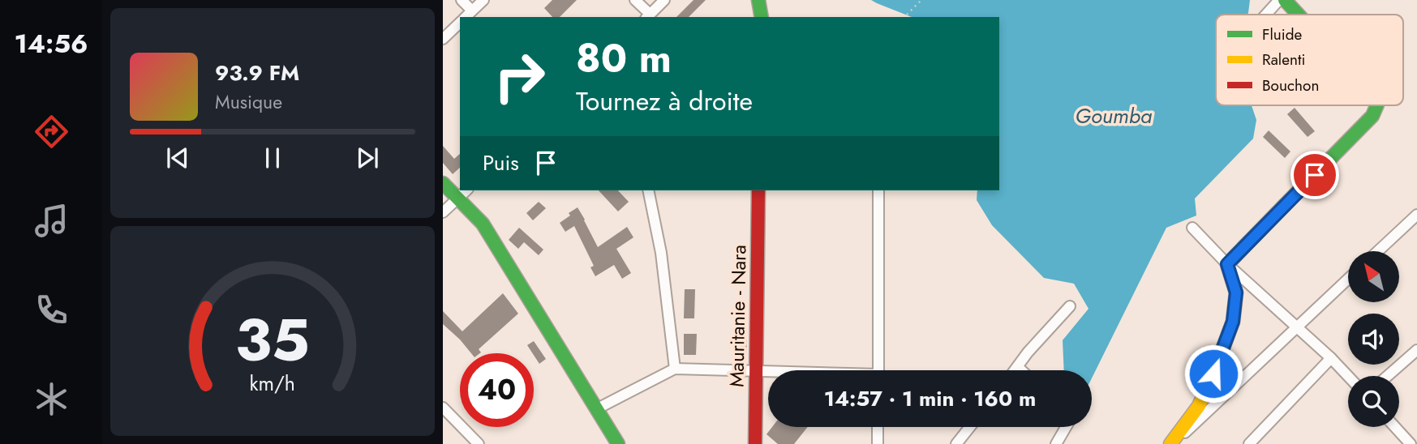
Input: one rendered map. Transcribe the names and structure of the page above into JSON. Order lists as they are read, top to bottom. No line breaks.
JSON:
{"streets":{"street":["Mauritanie - Nara"]},"water":["Goumba"],"legend":["Fluide","Ralenti","Bouchon"],"north":"top left","page":{"tabs":"14:56","turn":["80 m","Tournez à droite"],"song":["93.9 FM","Musique"],"then":"Puis","limit":"40","trip":"14:57 · 1 min · 160 m","gauge":["35","km/h"]}}
